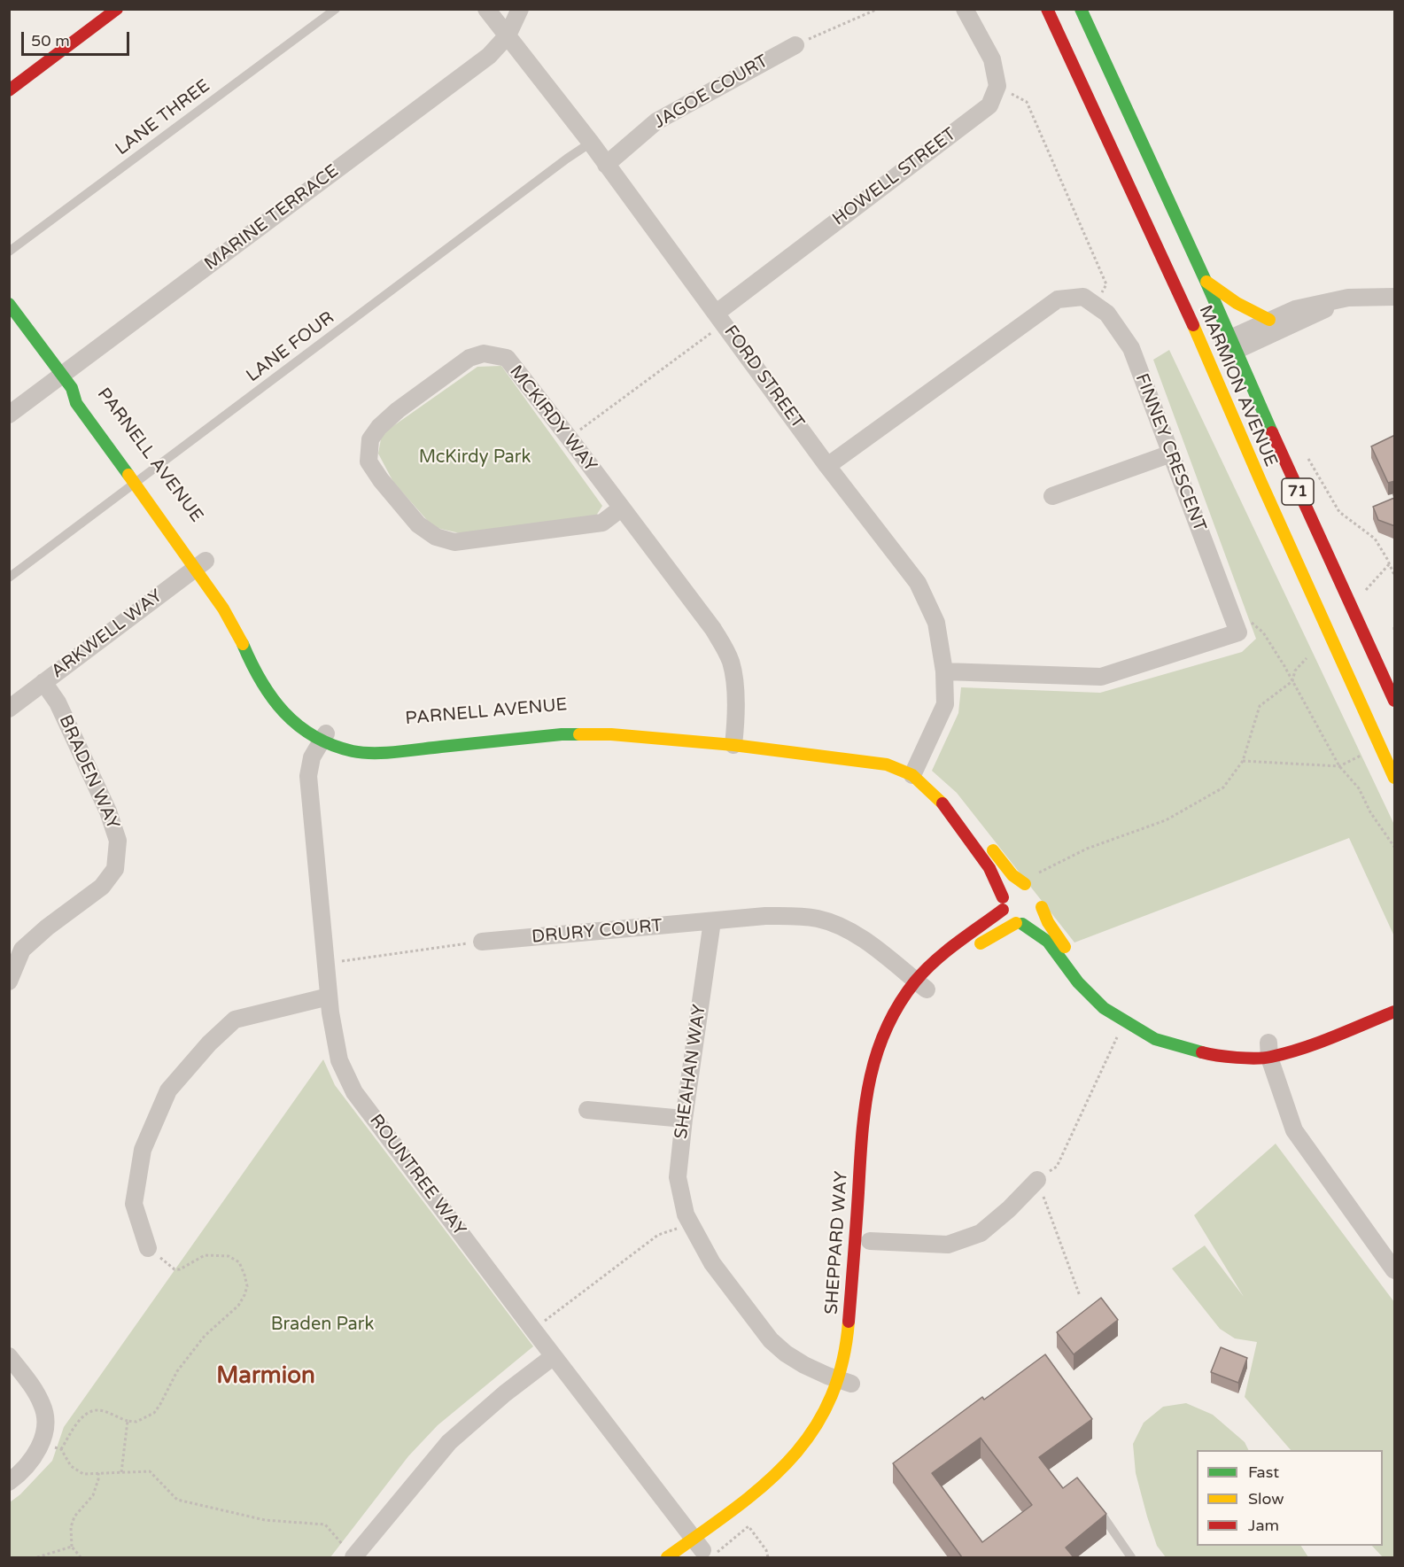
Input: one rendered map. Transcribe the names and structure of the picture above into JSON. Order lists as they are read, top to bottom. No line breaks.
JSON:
{"streets":{"main road":["MARMION AVENUE","PARNELL AVENUE","71","SHEPPARD WAY"],"street":["JAGOE COURT","HOWELL STREET","MARINE TERRACE","FORD STREET","MCKIRDY WAY","FINNEY CRESCENT","ARKWELL WAY","BRADEN WAY","DRURY COURT","SHEAHAN WAY","ROUNTREE WAY"],"lane":["LANE THREE","LANE FOUR"]},"crossings":[["JAGOE COURT","FORD STREET"],["HOWELL STREET","FORD STREET"],["MARINE TERRACE","FORD STREET"],["MARINE TERRACE","PARNELL AVENUE"],["LANE FOUR","FORD STREET"],["LANE FOUR","PARNELL AVENUE"],["FORD STREET","FINNEY CRESCENT"],["FORD STREET","PARNELL AVENUE"],["MCKIRDY WAY","PARNELL AVENUE"],["PARNELL AVENUE","ARKWELL WAY"],["PARNELL AVENUE","ROUNTREE WAY"],["PARNELL AVENUE","SHEPPARD WAY"],["ARKWELL WAY","BRADEN WAY"],["DRURY COURT","SHEAHAN WAY"],["SHEAHAN WAY","SHEPPARD WAY"],["ROUNTREE WAY","SHEPPARD WAY"]],"districts":["Marmion"],"parks":["McKirdy Park","Braden Park"],"legend":["Fast","Slow","Jam"],"scale_bar":"50 m"}
